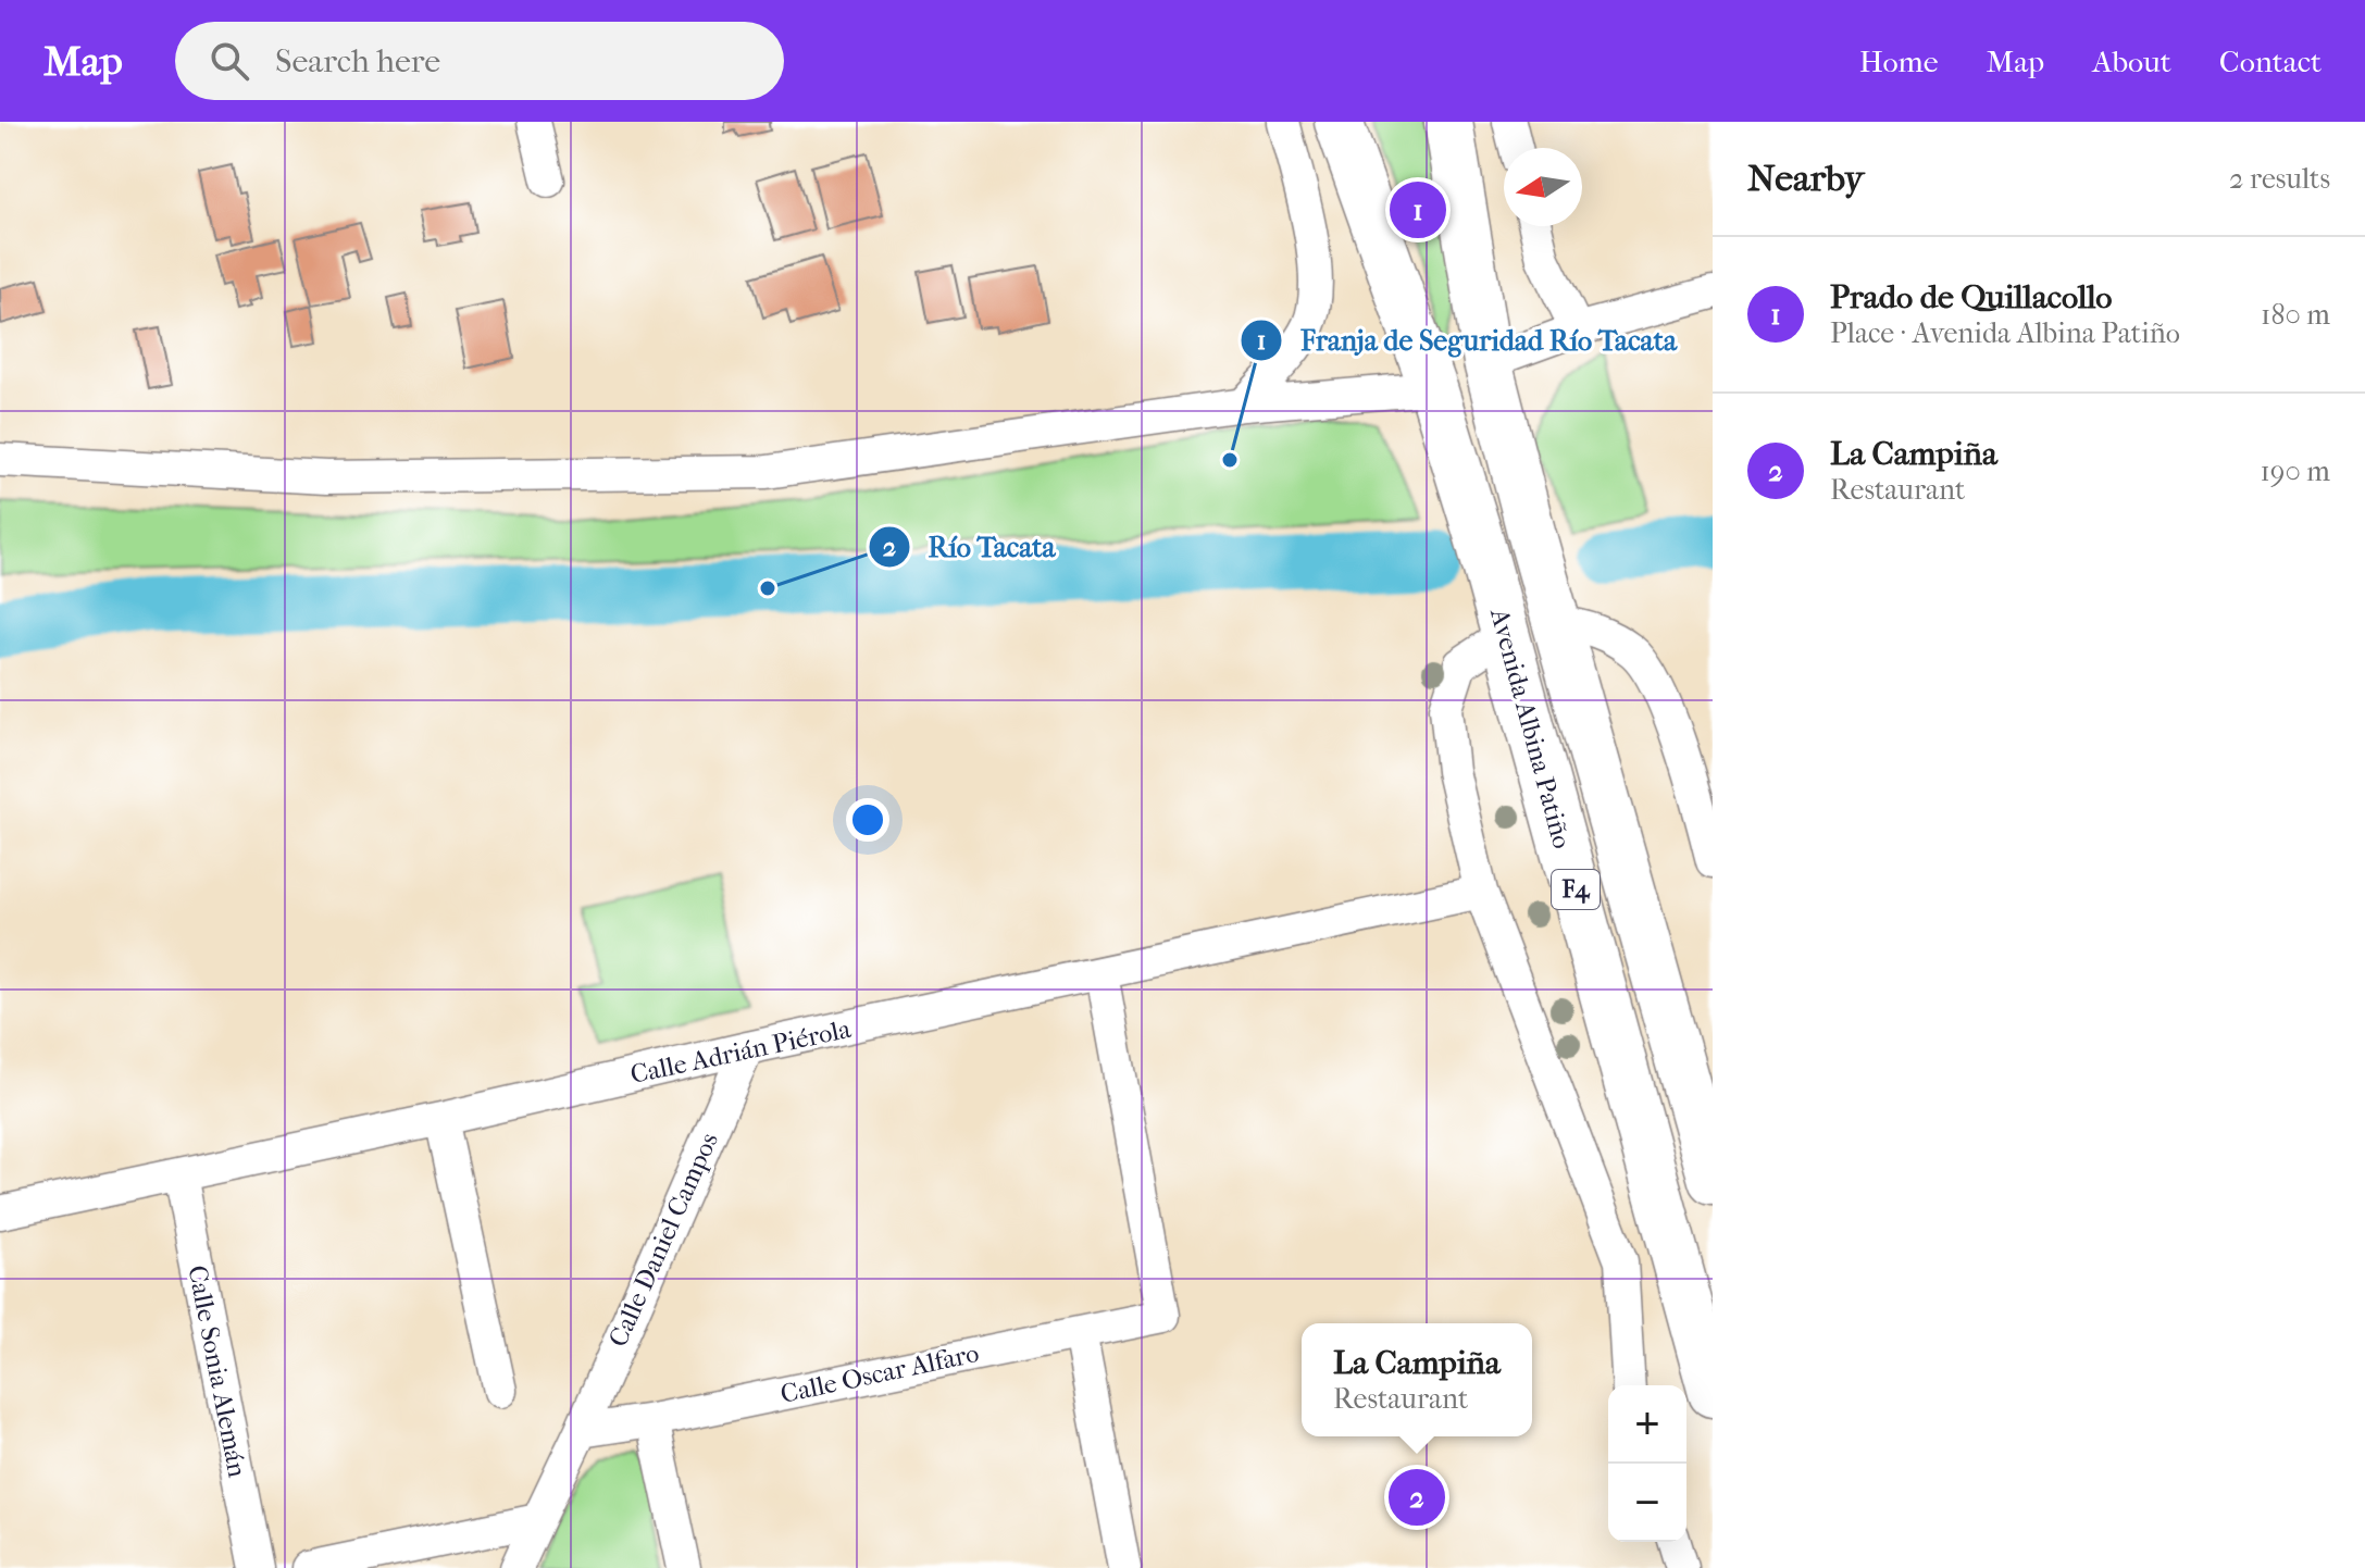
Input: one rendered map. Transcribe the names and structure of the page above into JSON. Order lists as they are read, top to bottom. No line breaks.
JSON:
{"streets":{"highway":["Avenida Albina Patiño","F4"],"street":["Calle Adrián Piérola","Calle Daniel Campos","Calle Sonia Alemán","Calle Oscar Alfaro"]},"crossings":[["Calle Adrián Piérola","Calle Daniel Campos"],["Calle Adrián Piérola","Calle Sonia Alemán"],["Calle Adrián Piérola","Calle Oscar Alfaro"],["Calle Daniel Campos","Calle Oscar Alfaro"]],"places":["Franja de Seguridad Río Tacata","Río Tacata"],"north":"left","page":{"header":"Map","search":"Search here","nav":["Home","Map","About","Contact"],"heading":["Nearby","2 results"],"pins":["1","2"],"list":[{"mark":"1","name":"Prado de Quillacollo","note":"Place · Avenida Albina Patiño","value":"180 m"},{"mark":"2","name":"La Campiña","note":"Restaurant","value":"190 m"}],"popup":["La Campiña","Restaurant"],"map_buttons":["+","−"]}}
